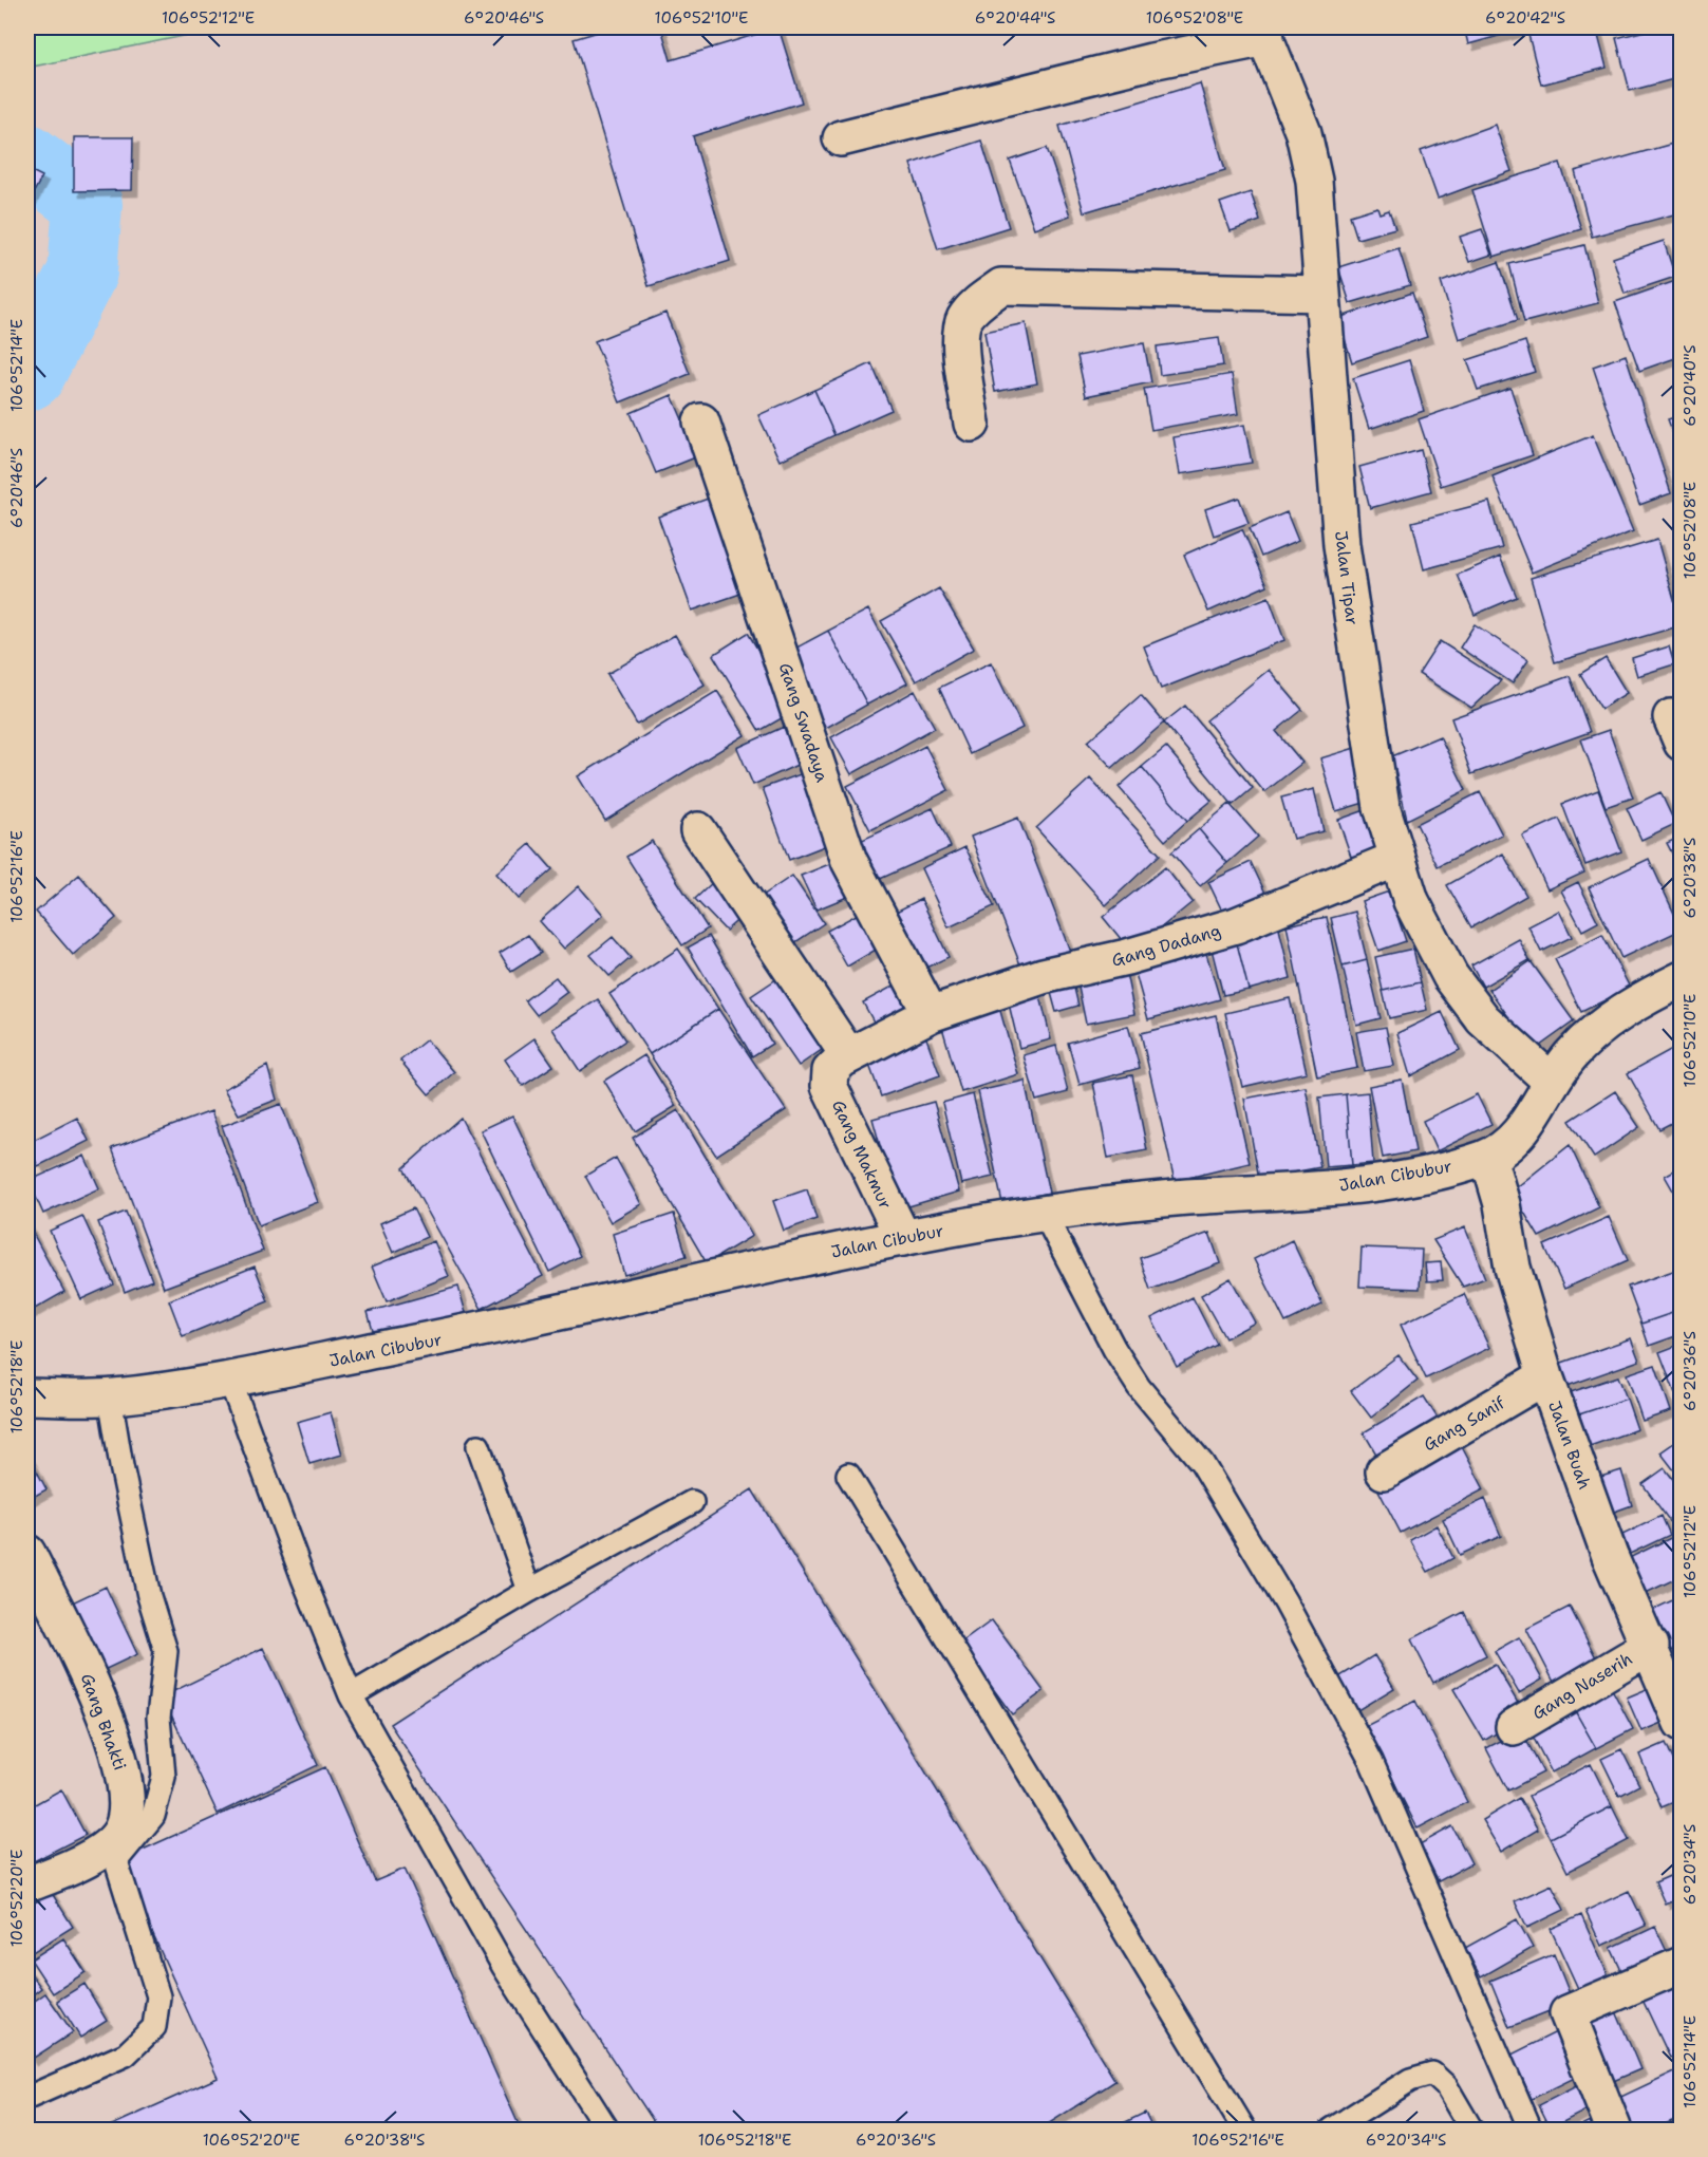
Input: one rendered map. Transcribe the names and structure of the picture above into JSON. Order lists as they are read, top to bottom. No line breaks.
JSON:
{"streets":{"street":["Jalan Tipar","Gang Swadaya","Gang Dadang","Gang Makmur","Jalan Cibubur","Gang Sanif","Jalan Buah","Gang Naserih","Gang Bhakti"]},"crossings":[["Jalan Tipar","Gang Dadang"],["Jalan Tipar","Jalan Cibubur"],["Gang Swadaya","Gang Dadang"],["Gang Swadaya","Gang Makmur"],["Gang Dadang","Gang Makmur"],["Gang Makmur","Jalan Cibubur"],["Jalan Cibubur","Jalan Buah"],["Gang Sanif","Jalan Buah"],["Jalan Buah","Gang Naserih"]],"coordinates":["106°52'12\"E","6°20'46\"S","106°52'10\"E","6°20'44\"S","106°52'08\"E","6°20'42\"S","106°52'14\"E","6°20'40\"S","106°52'16\"E","6°20'38\"S","6°20'36\"S","106°52'18\"E","6°20'34\"S","106°52'20\"E"]}
